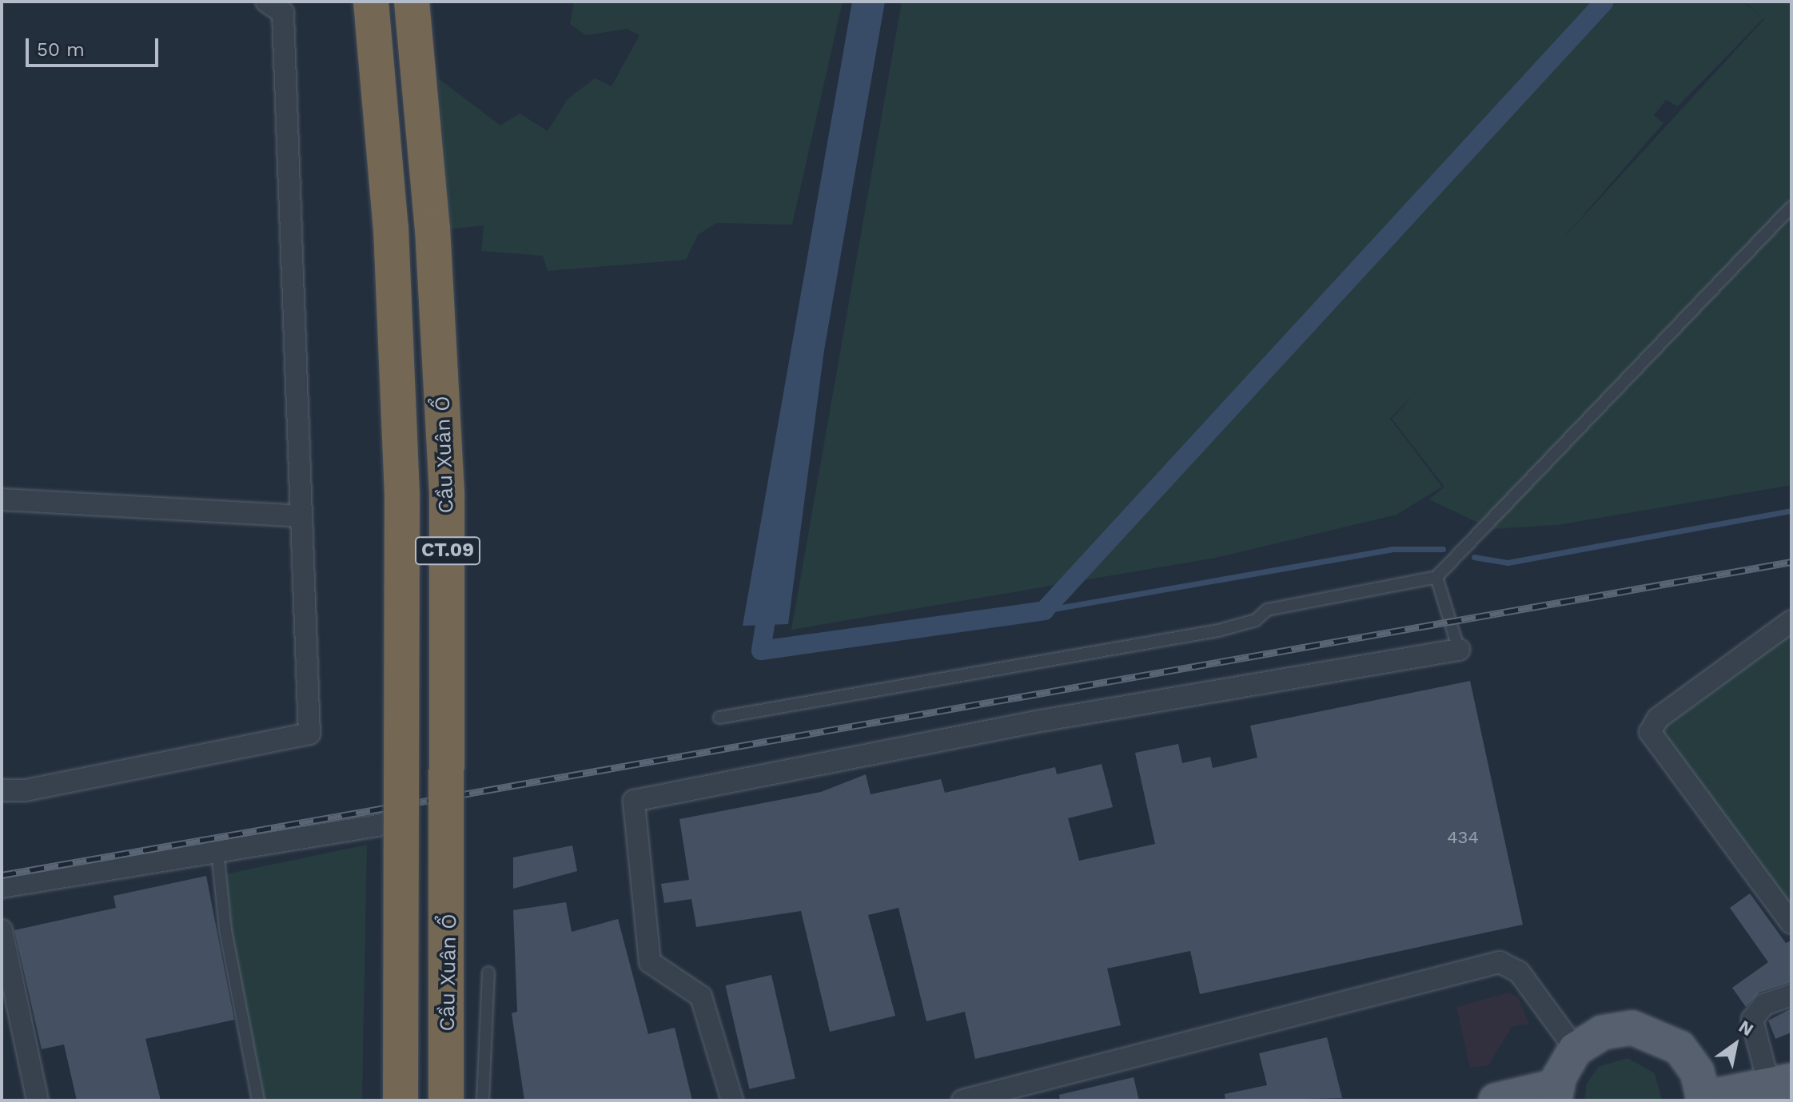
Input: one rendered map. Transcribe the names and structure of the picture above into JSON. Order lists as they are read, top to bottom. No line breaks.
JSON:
{"streets":{"highway":["Cầu Xuân Ổ","CT.09"]},"house_numbers":["434"],"scale_bar":"50 m","north":"top right"}
